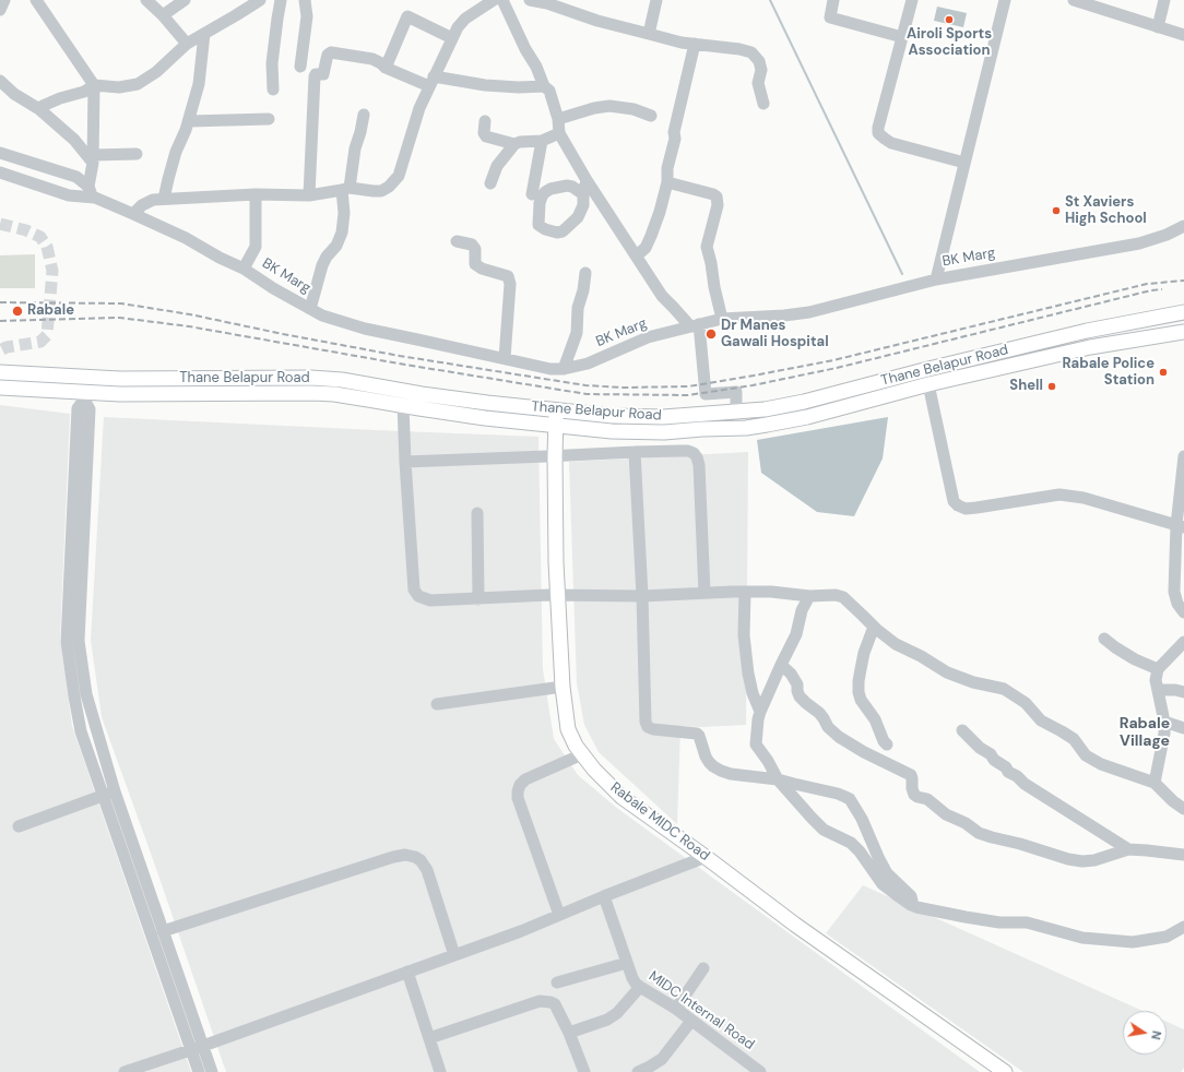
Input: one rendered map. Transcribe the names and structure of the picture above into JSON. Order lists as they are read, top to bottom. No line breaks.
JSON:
{"streets":{"main road":["Thane Belapur Road","Rabale MIDC Road"],"street":["BK Marg","MIDC Internal Road"]},"crossings":[["Thane Belapur Road","Rabale MIDC Road"]],"districts":["Rabale Village"],"places":["Airoli Sports Association","St Xaviers High School","Rabale","Dr Manes Gawali Hospital","Rabale Police Station","Shell"],"north":"right"}
